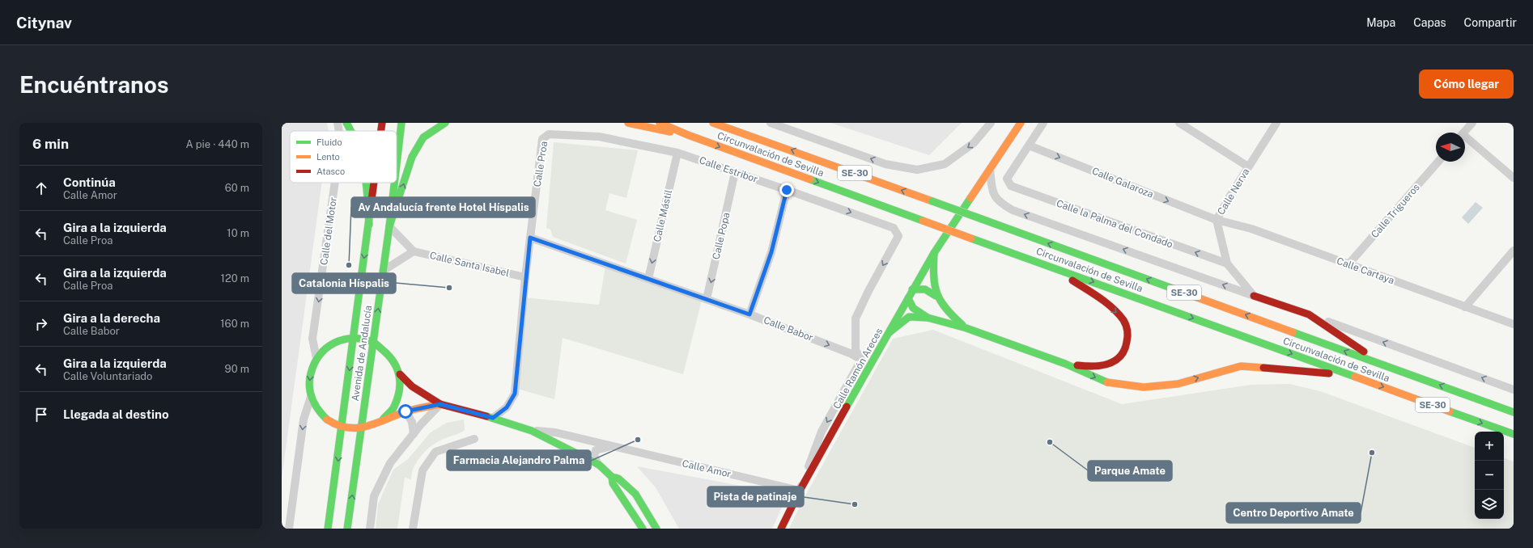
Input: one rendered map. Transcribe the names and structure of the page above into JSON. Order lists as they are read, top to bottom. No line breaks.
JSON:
{"streets":{"main road":["Circunvalación de Sevilla","SE-30","Avenida de Andalucía","Calle Ramón Areces","Calle Amor"],"street":["Calle Proa","Calle Estribor","Calle Galaroza","Calle Nerva","Calle Trigueros","Calle Mástil","Calle la Palma del Condado","Calle del Motor","Calle Popa","Calle Santa Isabel","Calle Cartaya","Calle Babor"]},"crossings":[["Calle Proa","Calle Estribor"],["Calle Proa","Calle Santa Isabel"],["Calle Proa","Calle Babor"],["Calle Proa","Calle Amor"],["Calle Estribor","Calle Mástil"],["Calle Estribor","Calle Popa"],["Calle Estribor","Calle Babor"],["Calle Galaroza","Calle Nerva"],["Calle Galaroza","Calle la Palma del Condado"],["Calle Galaroza","Calle Cartaya"],["Calle Nerva","Calle la Palma del Condado"],["Calle Nerva","Calle Cartaya"],["Calle Trigueros","Calle Cartaya"],["Calle Mástil","Calle Babor"],["Calle Popa","Calle Babor"],["Avenida de Andalucía","Calle Amor"],["Calle Ramón Areces","Calle Amor"]],"one_way":["Calle Mástil","Calle del Motor"],"places":["Av Andalucía frente Hotel Híspalis","Catalonia Híspalis","Farmacia Alejandro Palma","Parque Amate","Centro Deportivo Amate","Pista de patinaje"],"legend":["Fluido","Lento","Atasco"],"north":"left","page":{"header":"Citynav","nav":["Mapa","Capas","Compartir"],"buttons":"Cómo llegar","title":"Encuéntranos","heading":["6 min","A pie · 440 m"],"list":[["Continúa","Calle Amor","60 m"],["Gira a la izquierda","Calle Proa","10 m"],["Gira a la izquierda","Calle Proa","120 m"],["Gira a la derecha","Calle Babor","160 m"],["Gira a la izquierda","Calle Voluntariado","90 m"],"Llegada al destino"],"map_buttons":["+","−"]}}
